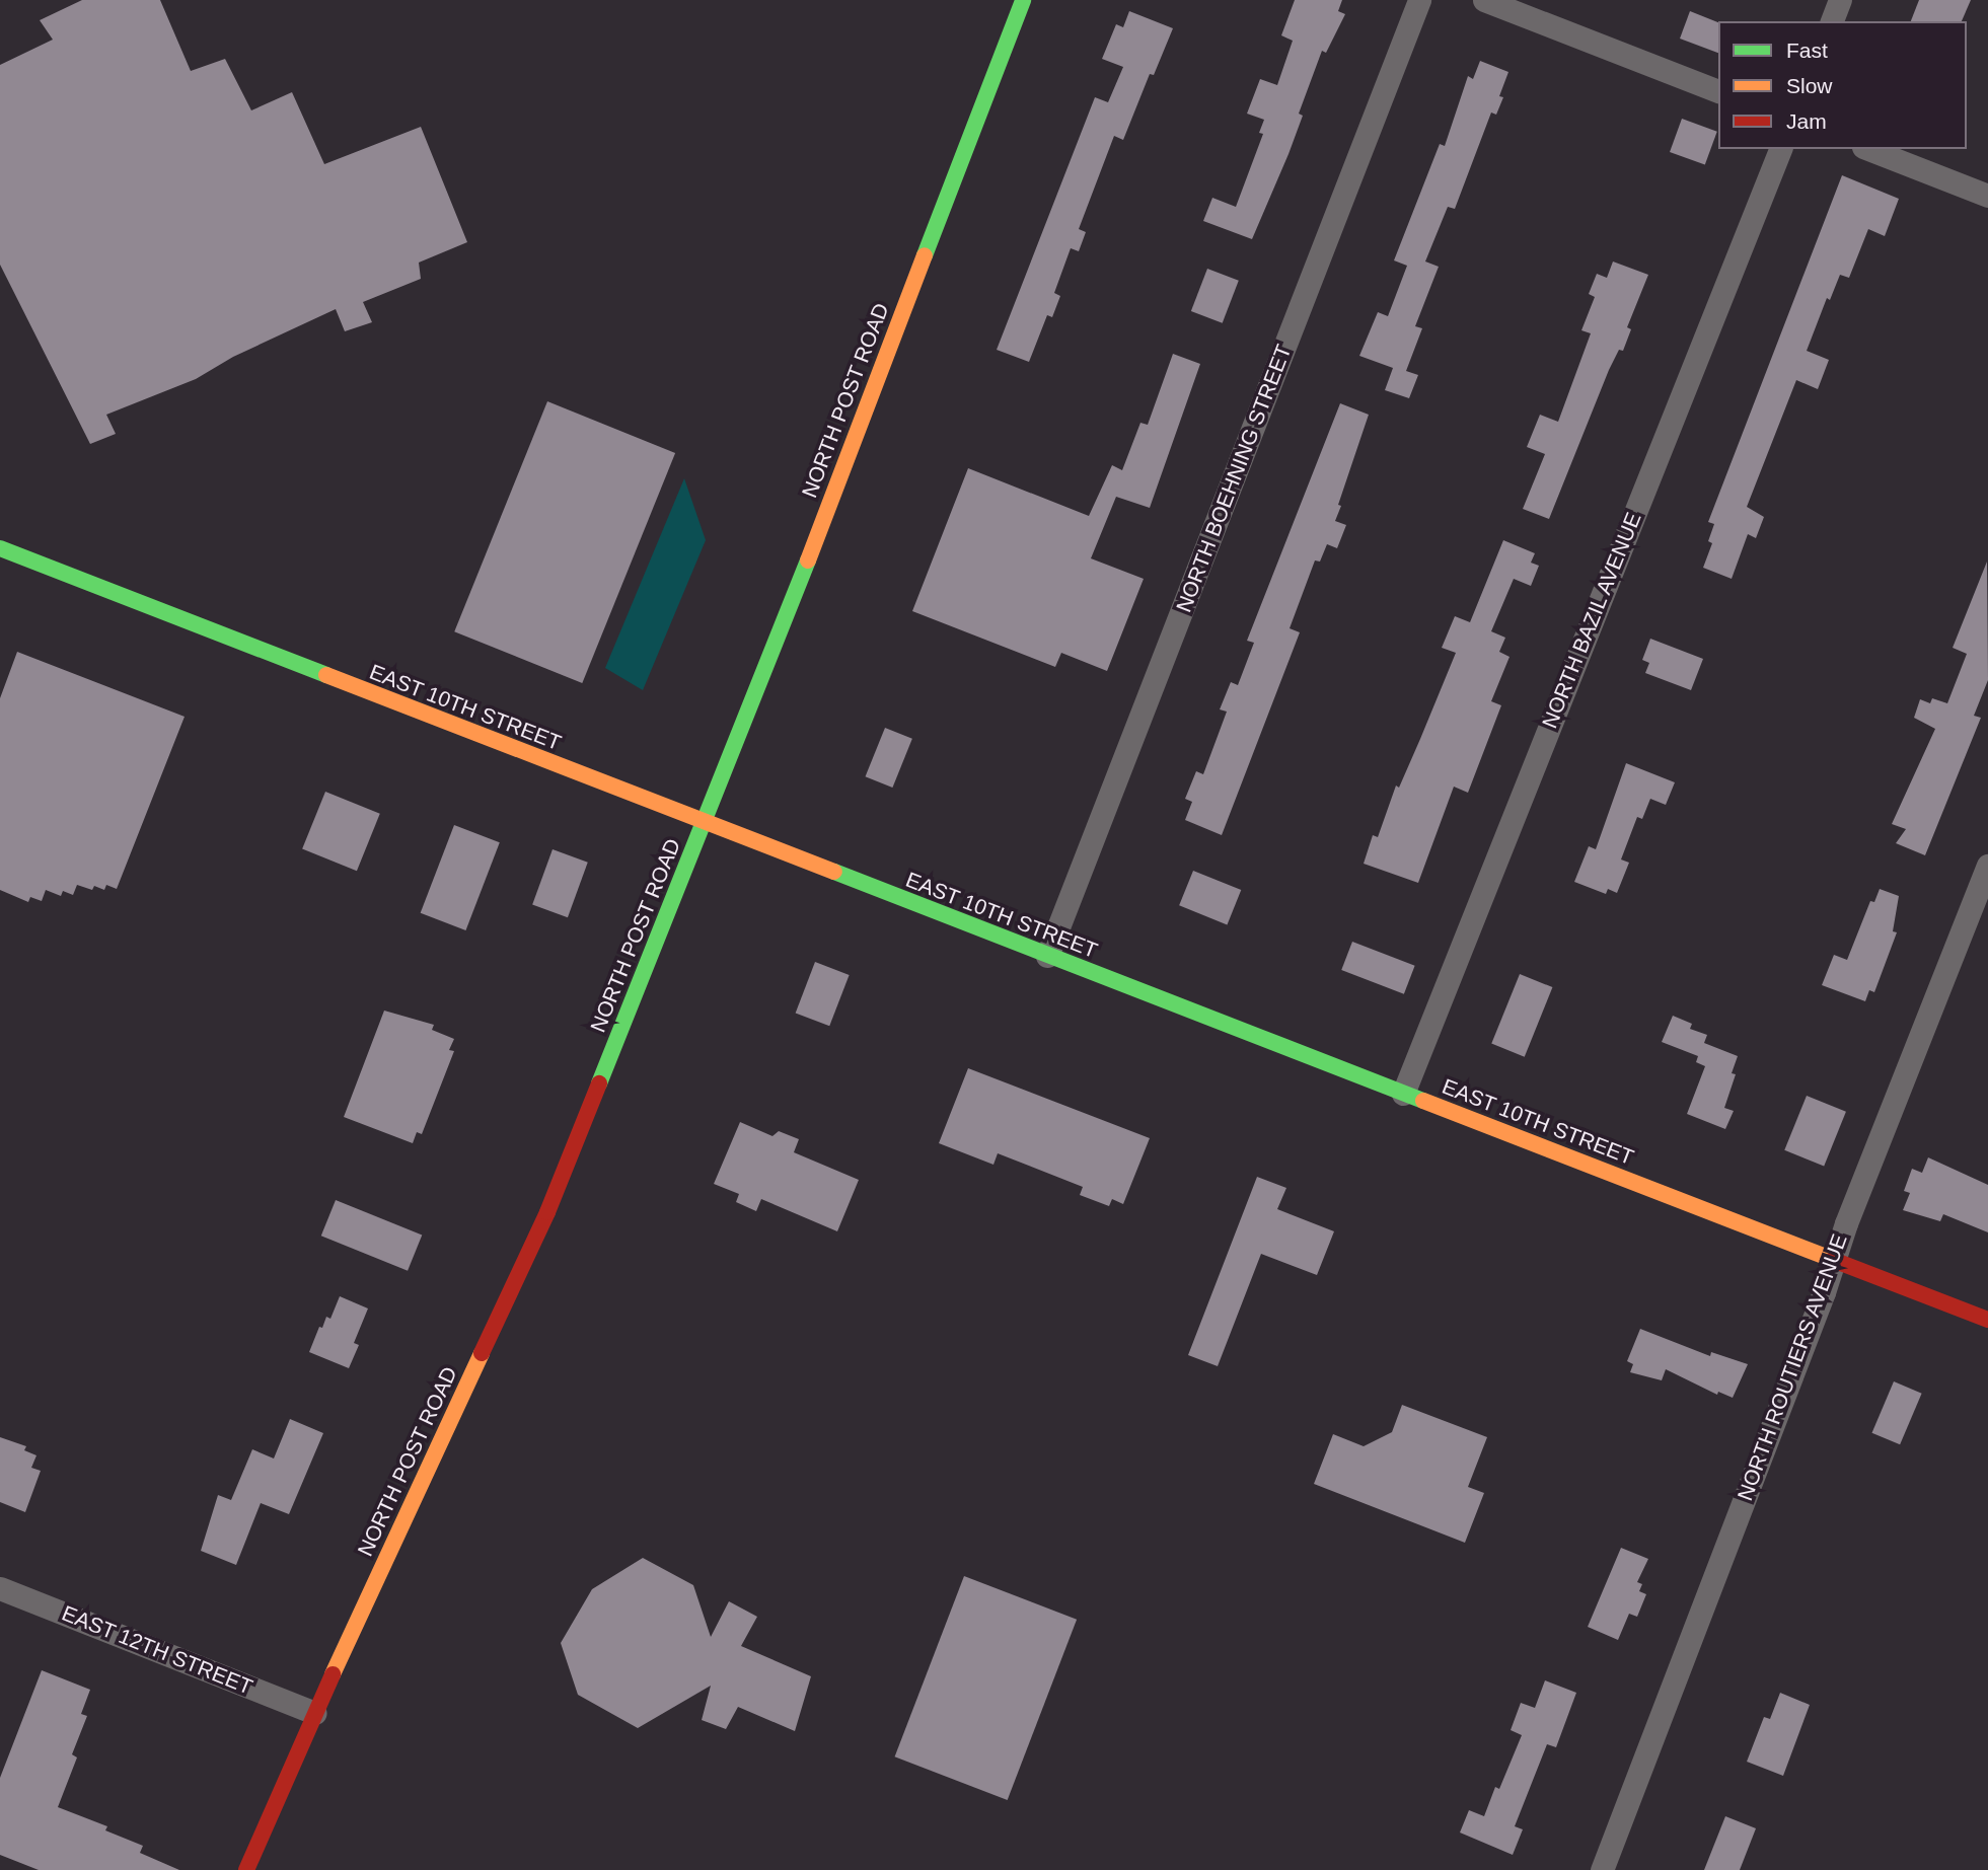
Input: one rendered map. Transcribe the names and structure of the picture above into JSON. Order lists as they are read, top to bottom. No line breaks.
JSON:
{"streets":{"main road":["NORTH POST ROAD","EAST 10TH STREET"],"street":["NORTH BOEHNING STREET","NORTH BAZIL AVENUE","NORTH ROUTIERS AVENUE","EAST 12TH STREET"]},"crossings":[["NORTH POST ROAD","EAST 10TH STREET"],["NORTH POST ROAD","EAST 12TH STREET"],["NORTH BOEHNING STREET","EAST 10TH STREET"],["NORTH BAZIL AVENUE","EAST 10TH STREET"],["EAST 10TH STREET","NORTH ROUTIERS AVENUE"]],"legend":["Fast","Slow","Jam"]}
